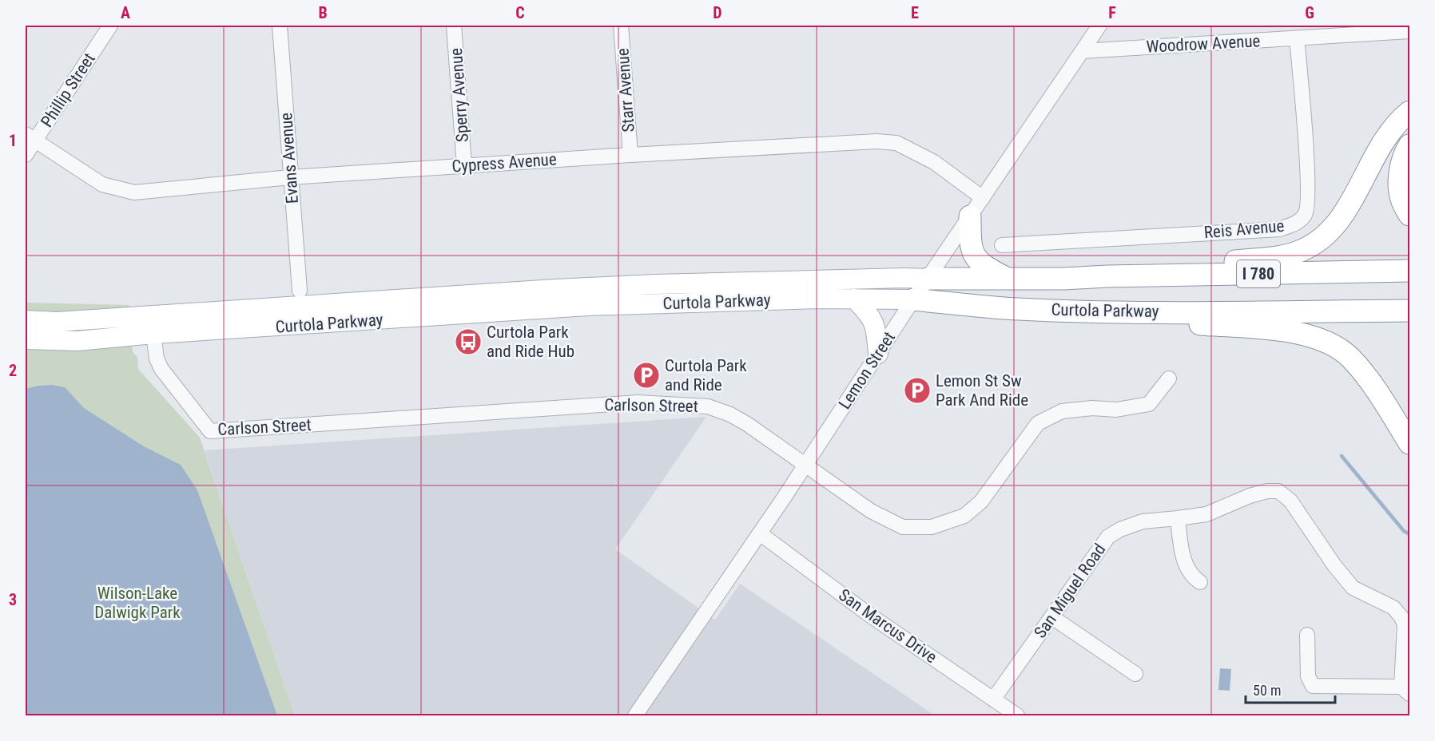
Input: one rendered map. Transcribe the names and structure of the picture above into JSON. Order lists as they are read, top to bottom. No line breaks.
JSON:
{"streets":{"highway":["I 780","Curtola Parkway"],"street":["Woodrow Avenue","Phillip Street","Starr Avenue","Sperry Avenue","Evans Avenue","Cypress Avenue","Reis Avenue","Lemon Street","Carlson Street","San Miguel Road","San Marcus Drive"]},"crossings":[["Woodrow Avenue","Reis Avenue"],["Woodrow Avenue","Lemon Street"],["Phillip Street","Cypress Avenue"],["Starr Avenue","Cypress Avenue"],["Sperry Avenue","Cypress Avenue"],["Evans Avenue","Cypress Avenue"],["Cypress Avenue","Lemon Street"],["Curtola Parkway","Lemon Street"],["Curtola Parkway","Carlson Street"],["Lemon Street","Carlson Street"],["Lemon Street","San Marcus Drive"],["San Miguel Road","San Marcus Drive"]],"parks":["Wilson-Lake Dalwigk Park"],"places":{"bus stop":["Curtola Park and Ride Hub"],"parking":["Curtola Park and Ride","Lemon St Sw Park And Ride"]},"scale_bar":"50 m","grid":{"columns":["A","B","C","D","E","F","G"],"rows":["1","2","3"]}}
